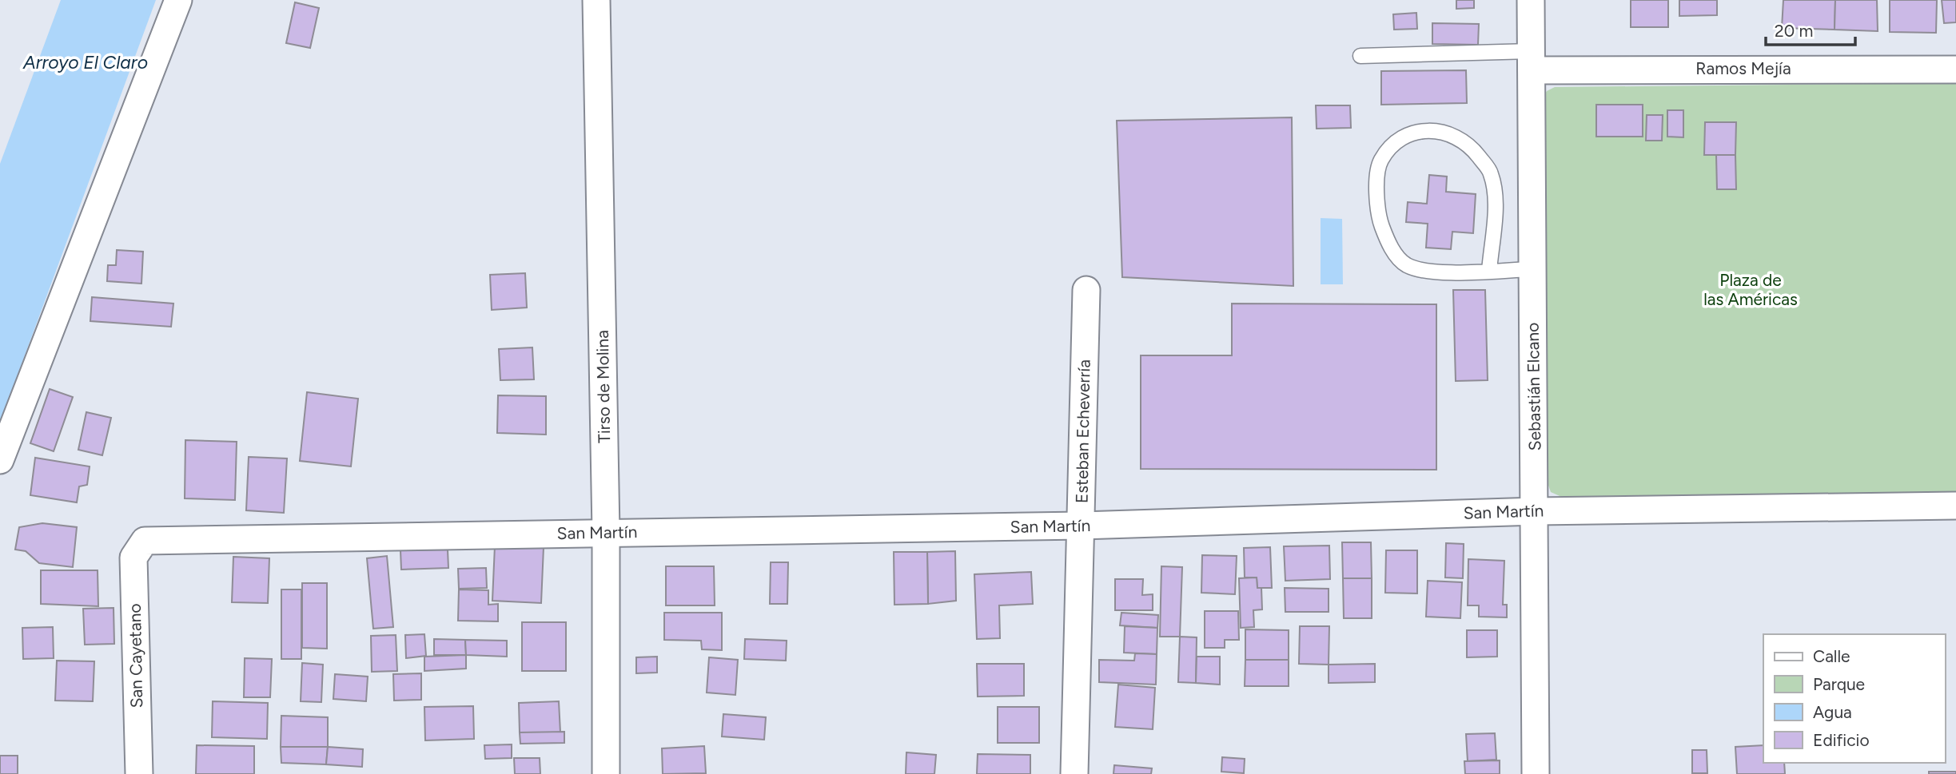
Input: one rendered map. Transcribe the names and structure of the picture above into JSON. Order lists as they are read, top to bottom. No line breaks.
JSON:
{"streets":{"street":["Ramos Mejía","Tirso de Molina","Sebastián Elcano","Esteban Echeverría","San Martín","San Cayetano"]},"crossings":[["Ramos Mejía","Sebastián Elcano"],["Tirso de Molina","San Martín"],["Sebastián Elcano","San Martín"],["Esteban Echeverría","San Martín"],["San Martín","San Cayetano"]],"water":["Arroyo El Claro"],"parks":["Plaza de las Américas"],"legend":["Calle","Parque","Agua","Edificio"],"scale_bar":"20 m"}
